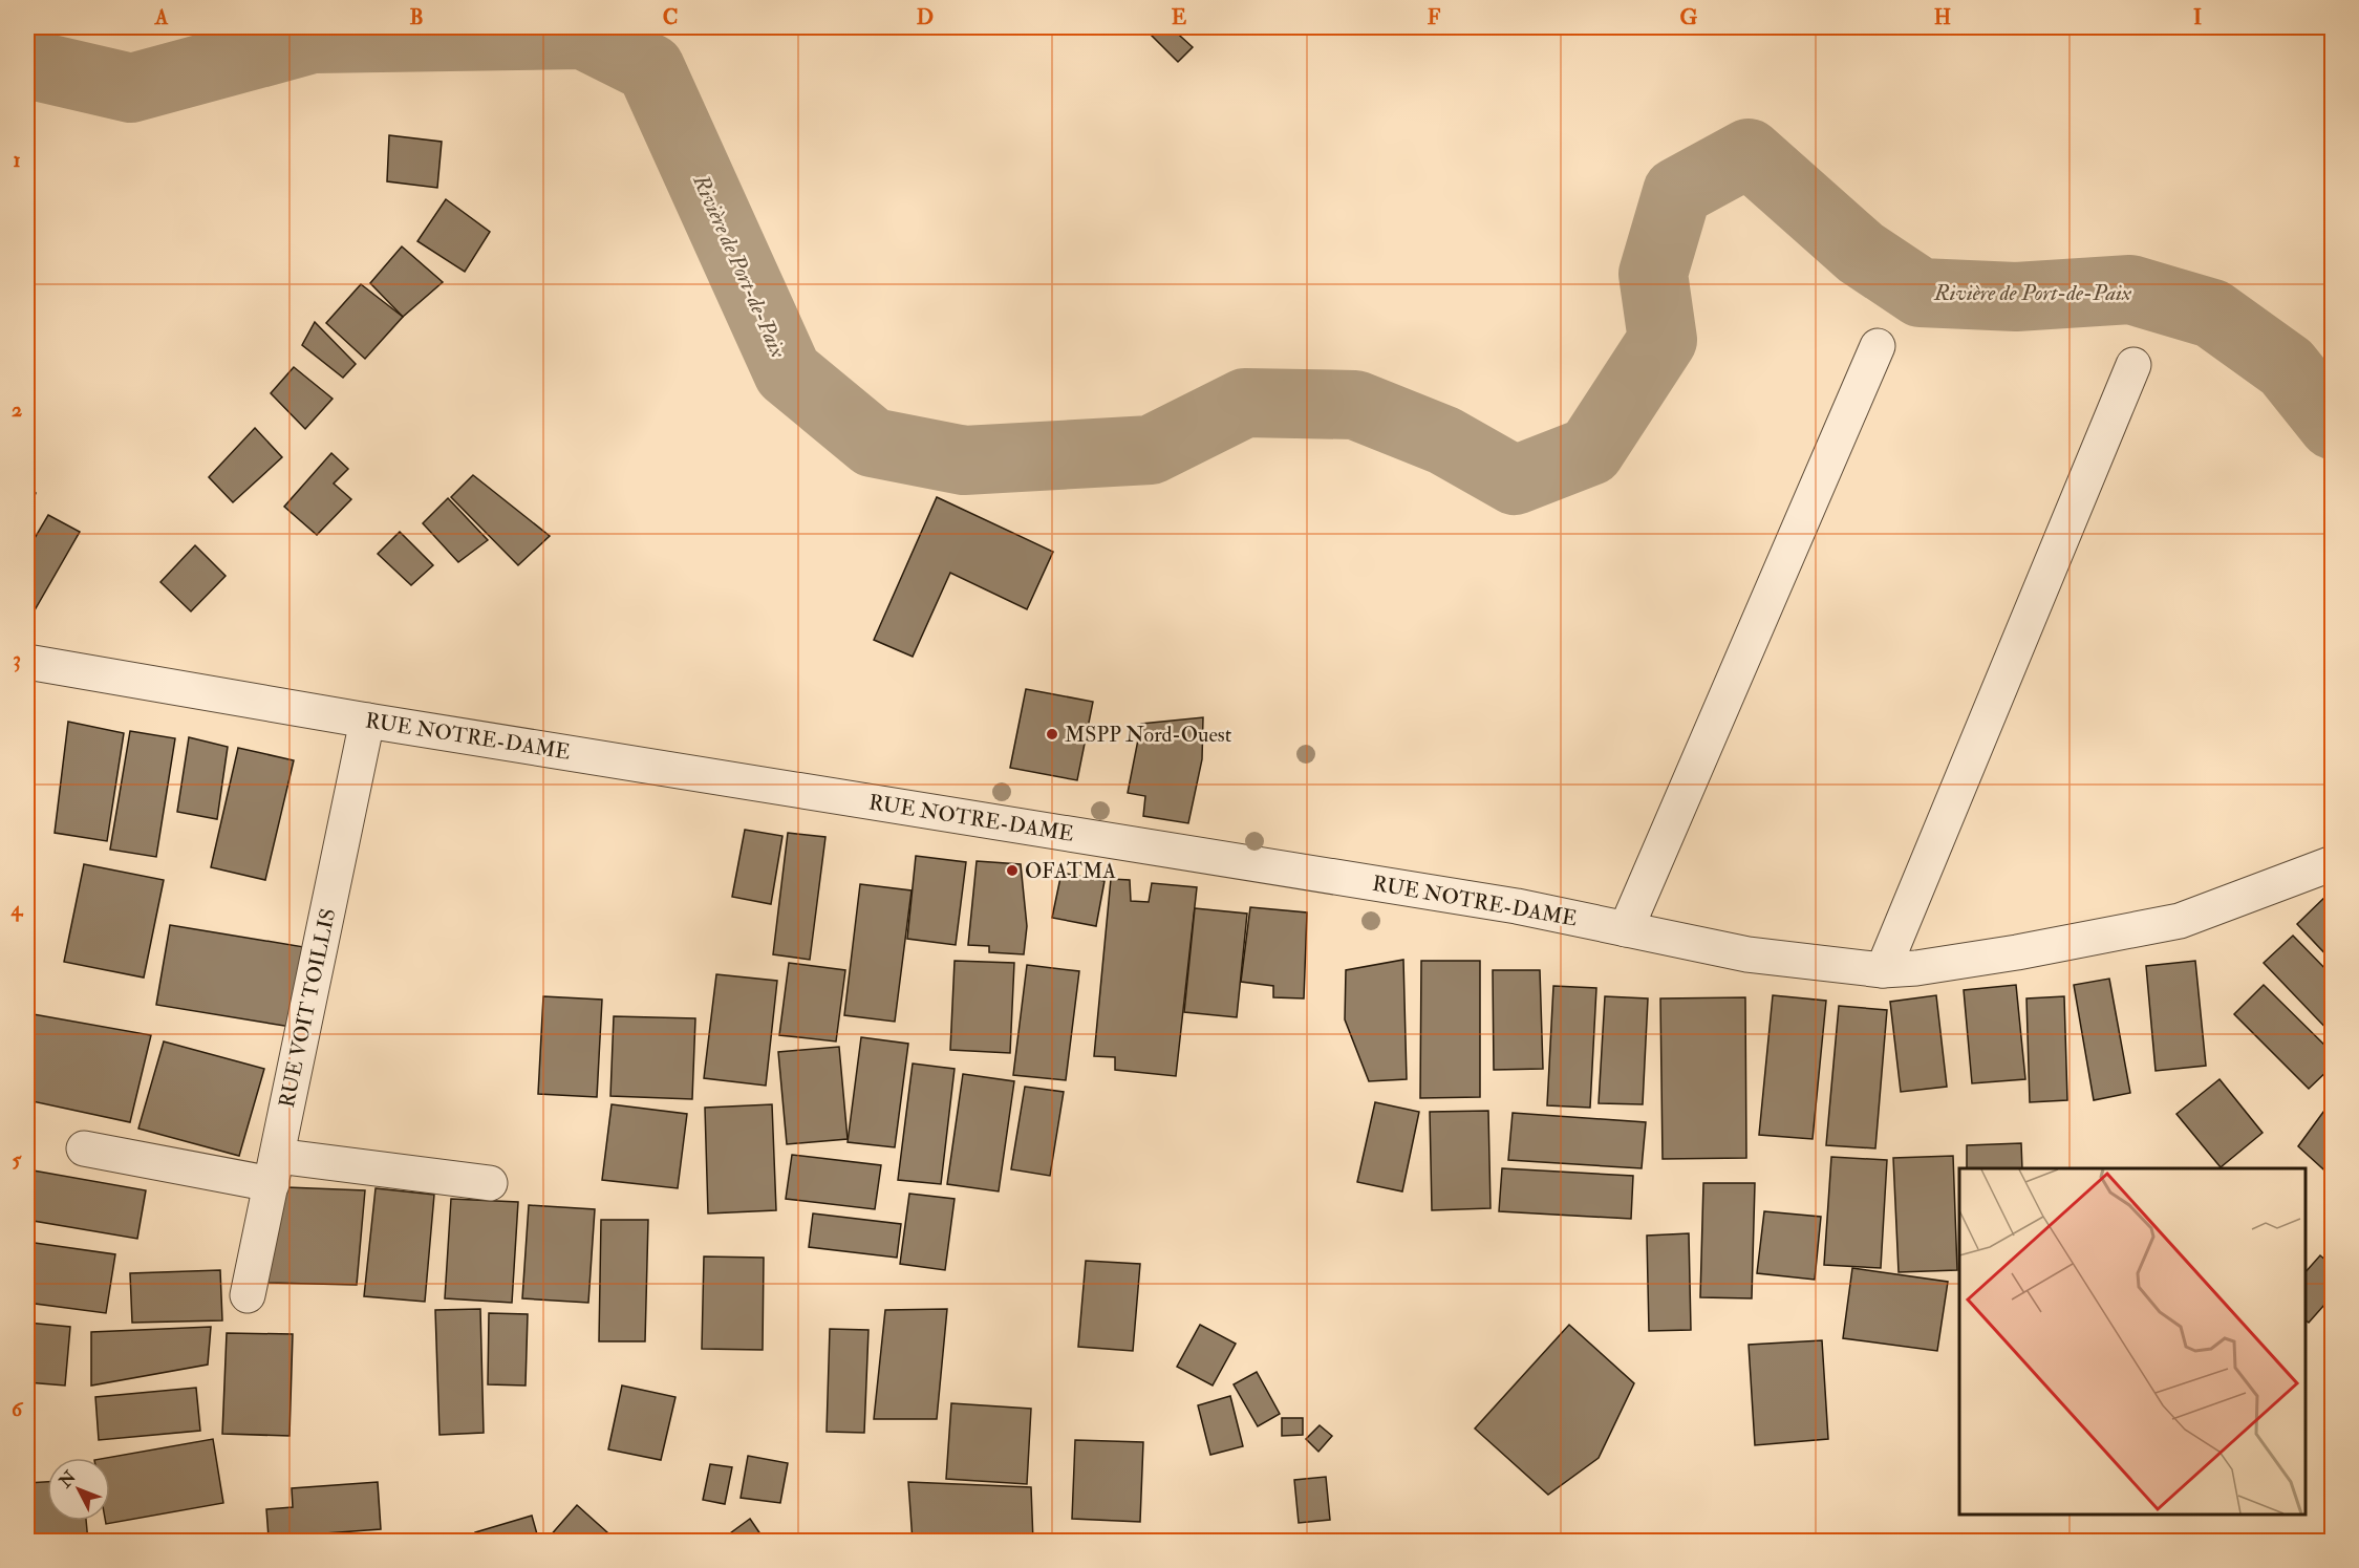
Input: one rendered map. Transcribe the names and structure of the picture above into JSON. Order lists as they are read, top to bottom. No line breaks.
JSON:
{"streets":{"street":["RUE NOTRE-DAME","RUE VOIT TOILLIS"]},"crossings":[["RUE NOTRE-DAME","RUE VOIT TOILLIS"]],"water":["Rivière de Port-de-Paix"],"places":["MSPP Nord-Ouest","OFATMA"],"north":"top left","grid":{"columns":["A","B","C","D","E","F","G","H","I"],"rows":["1","2","3","4","5","6"]}}
